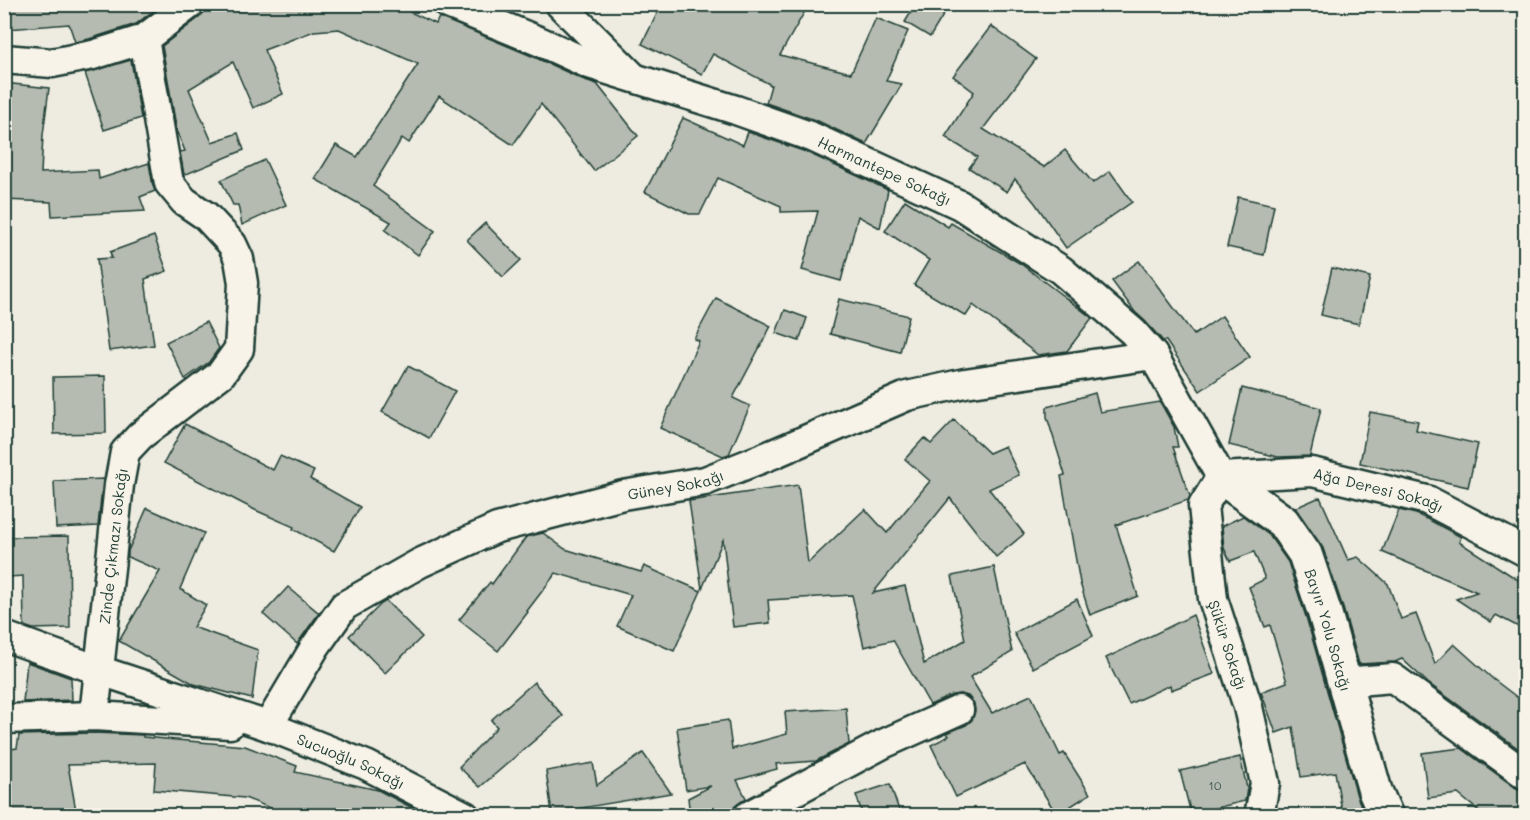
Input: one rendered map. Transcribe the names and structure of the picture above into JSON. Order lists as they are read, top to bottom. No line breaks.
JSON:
{"streets":{"street":["Harmantepe Sokağı","Güney Sokağı","Ağa Deresi Sokağı","Zinde Çıkmazı Sokağı","Bayır Yolu Sokağı","Şükür Sokağı","Sucuoğlu Sokağı"]},"crossings":[["Harmantepe Sokağı","Güney Sokağı"],["Harmantepe Sokağı","Ağa Deresi Sokağı"],["Harmantepe Sokağı","Bayır Yolu Sokağı"],["Harmantepe Sokağı","Şükür Sokağı"],["Güney Sokağı","Sucuoğlu Sokağı"],["Ağa Deresi Sokağı","Bayır Yolu Sokağı"],["Ağa Deresi Sokağı","Şükür Sokağı"],["Zinde Çıkmazı Sokağı","Sucuoğlu Sokağı"],["Bayır Yolu Sokağı","Şükür Sokağı"]],"house_numbers":["10"]}
